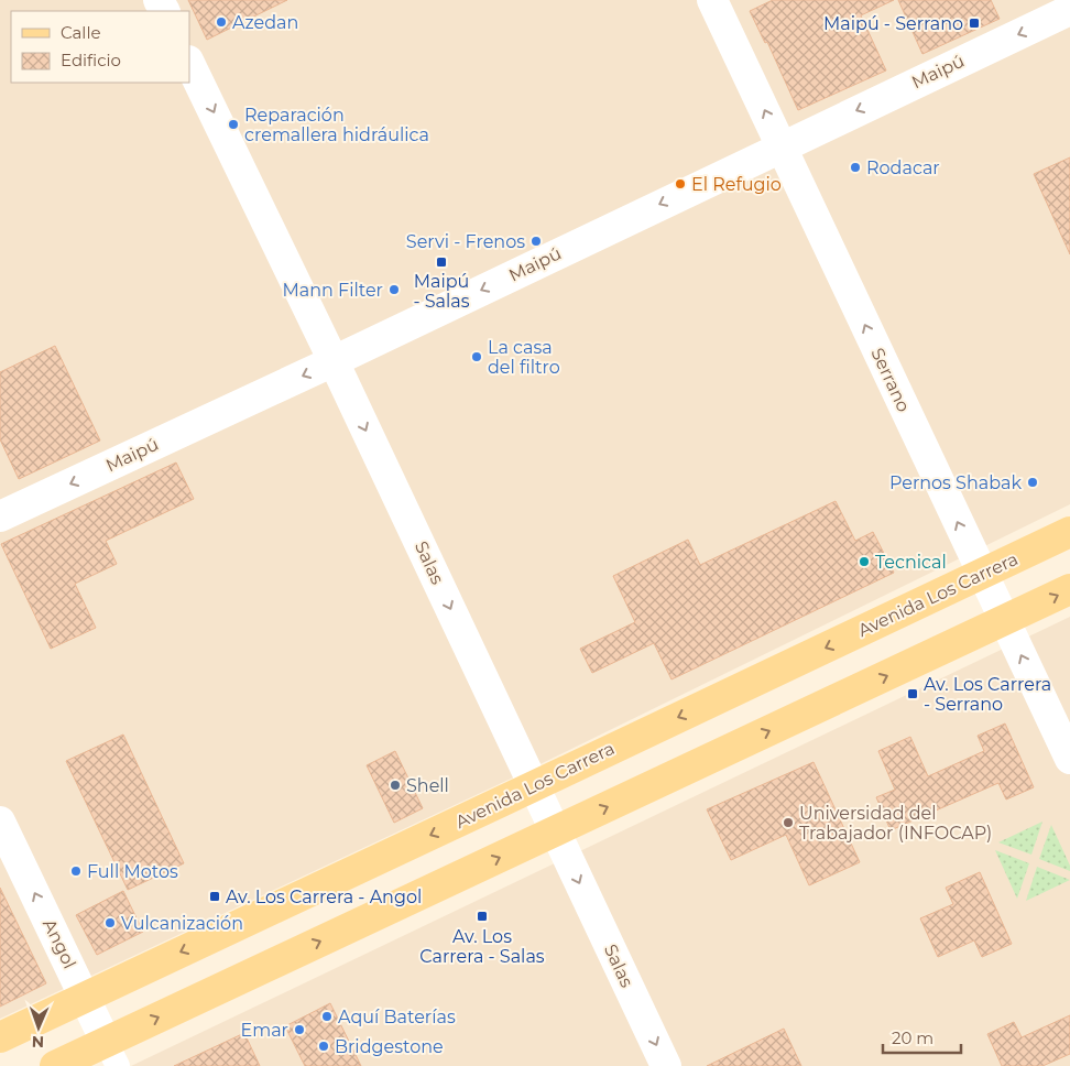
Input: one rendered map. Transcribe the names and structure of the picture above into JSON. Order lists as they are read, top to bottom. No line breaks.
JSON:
{"streets":{"main road":["Avenida Los Carrera"],"street":["Maipú","Serrano","Salas","Angol"]},"crossings":[["Maipú","Serrano"],["Maipú","Salas"],["Serrano","Avenida Los Carrera"],["Salas","Avenida Los Carrera"],["Avenida Los Carrera","Angol"]],"one_way":["Maipú","Serrano","Salas","Angol"],"places":{"other":["Azedan","Reparación cremallera hidráulica","Rodacar","El Refugio","Servi - Frenos","Mann Filter","La casa del filtro","Pernos Shabak","Tecnical","Shell","Universidad del Trabajador (INFOCAP)","Full Motos","Vulcanización","Aquí Baterías","Emar","Bridgestone"],"transit":["Maipú - Serrano","Maipú - Salas","Av. Los Carrera - Serrano","Av. Los Carrera - Angol","Av. Los Carrera - Salas"]},"legend":["Calle","Edificio"],"scale_bar":"20 m","north":"bottom"}
